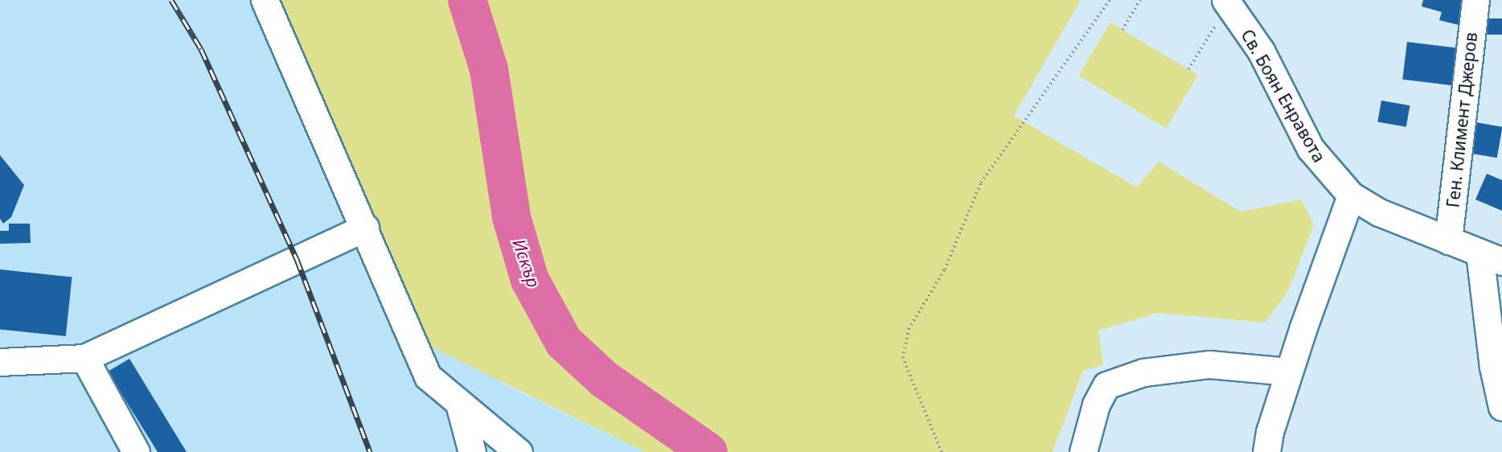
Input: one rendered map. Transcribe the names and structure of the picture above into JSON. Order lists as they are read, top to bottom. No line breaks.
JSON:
{"streets":{"street":["Св. Боян Енравота","Ген. Климент Джеров"]},"crossings":[["Св. Боян Енравота","Ген. Климент Джеров"]],"water":["Искър"]}
